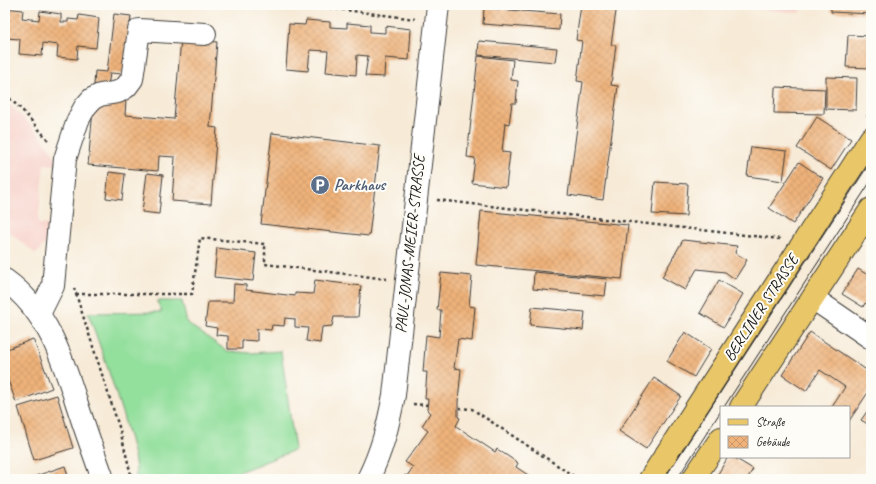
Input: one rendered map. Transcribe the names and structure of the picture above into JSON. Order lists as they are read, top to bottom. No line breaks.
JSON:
{"streets":{"main road":["BERLINER STRASSE"],"street":["PAUL-JONAS-MEIER-STRASSE"]},"places":{"parking":["Parkhaus"]},"legend":["Straße","Gebäude"]}
